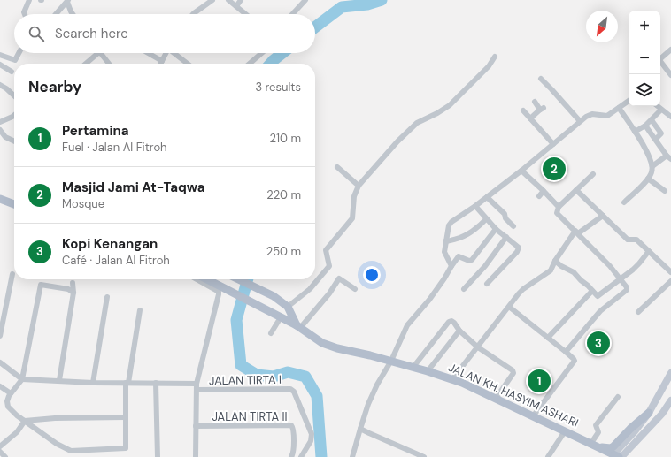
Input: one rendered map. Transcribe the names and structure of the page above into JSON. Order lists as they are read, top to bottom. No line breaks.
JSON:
{"streets":{"main road":["JALAN KH. HASYIM ASHARI"],"street":["JALAN TIRTA I","JALAN TIRTA II"]},"north":"bottom left","page":{"map_buttons":["+","−"],"search":"Search here","heading":["Nearby","3 results"],"list":[{"mark":"1","name":"Pertamina","note":"Fuel · Jalan Al Fitroh","value":"210 m"},{"mark":"2","name":"Masjid Jami At-Taqwa","note":"Mosque","value":"220 m"},{"mark":"3","name":"Kopi Kenangan","note":"Café · Jalan Al Fitroh","value":"250 m"}],"pins":["2","3","1"]}}
